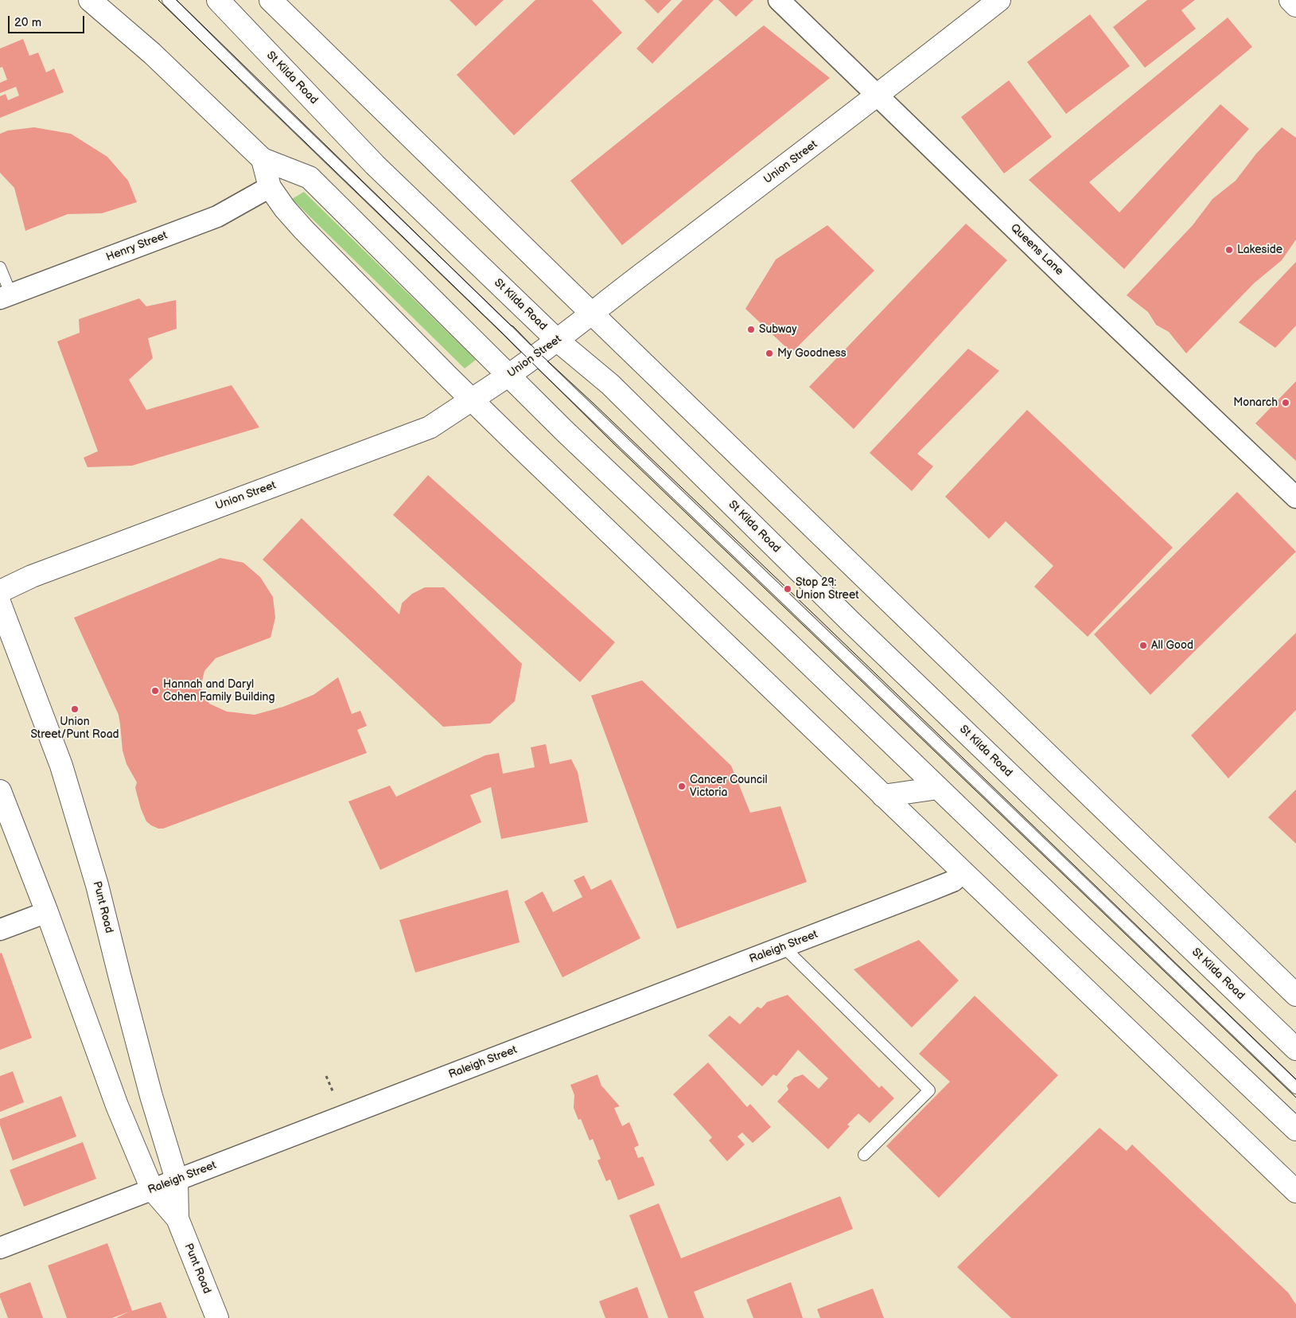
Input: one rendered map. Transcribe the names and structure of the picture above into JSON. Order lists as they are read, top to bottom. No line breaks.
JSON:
{"streets":{"main road":["St Kilda Road","Union Street","Punt Road"],"street":["Henry Street","Queens Lane","Raleigh Street"]},"crossings":[["St Kilda Road","Union Street"],["Union Street","Queens Lane"],["Punt Road","Raleigh Street"]],"places":["Lakeside","Subway","My Goodness","Monarch","Stop 29: Union Street","All Good","Hannah and Daryl Cohen Family Building","Union Street/Punt Road","Cancer Council Victoria"],"scale_bar":"20 m"}
